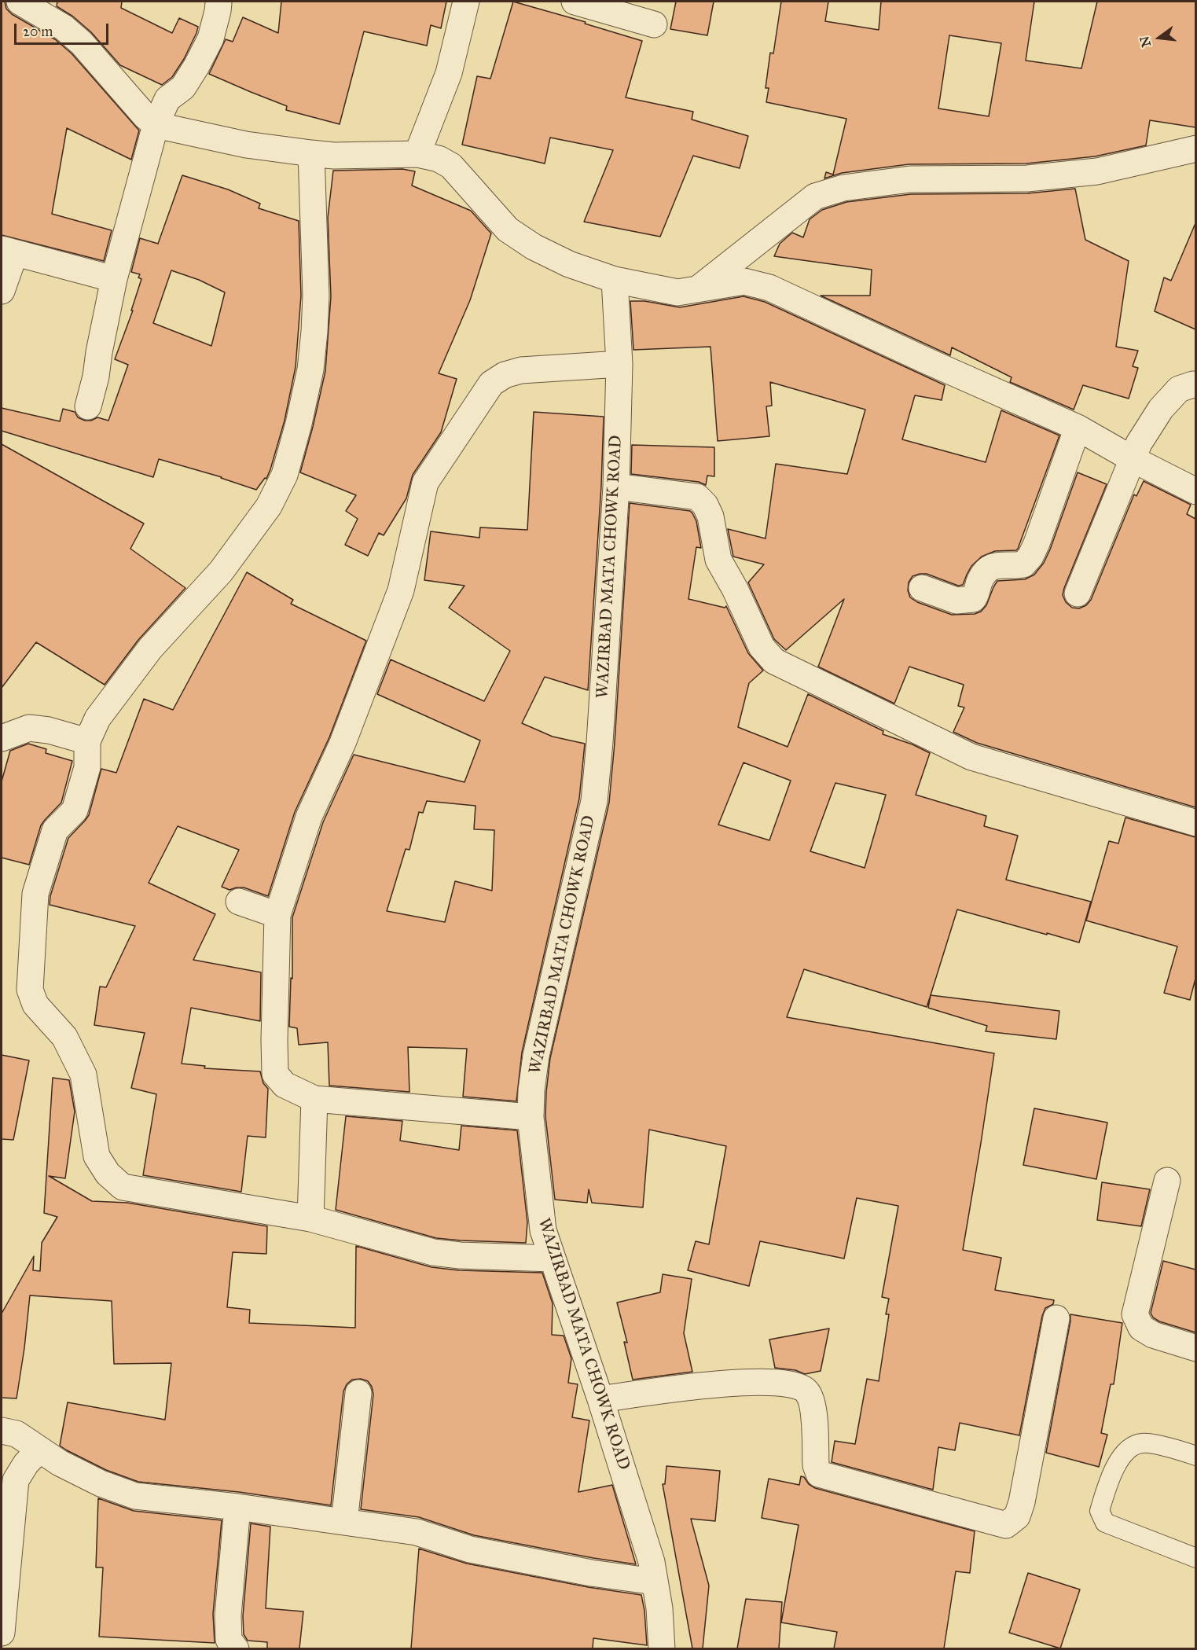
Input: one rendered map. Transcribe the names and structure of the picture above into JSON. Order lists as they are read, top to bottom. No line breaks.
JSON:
{"streets":{"street":["WAZIRBAD MATA CHOWK ROAD"]},"scale_bar":"20 m","north":"left"}
